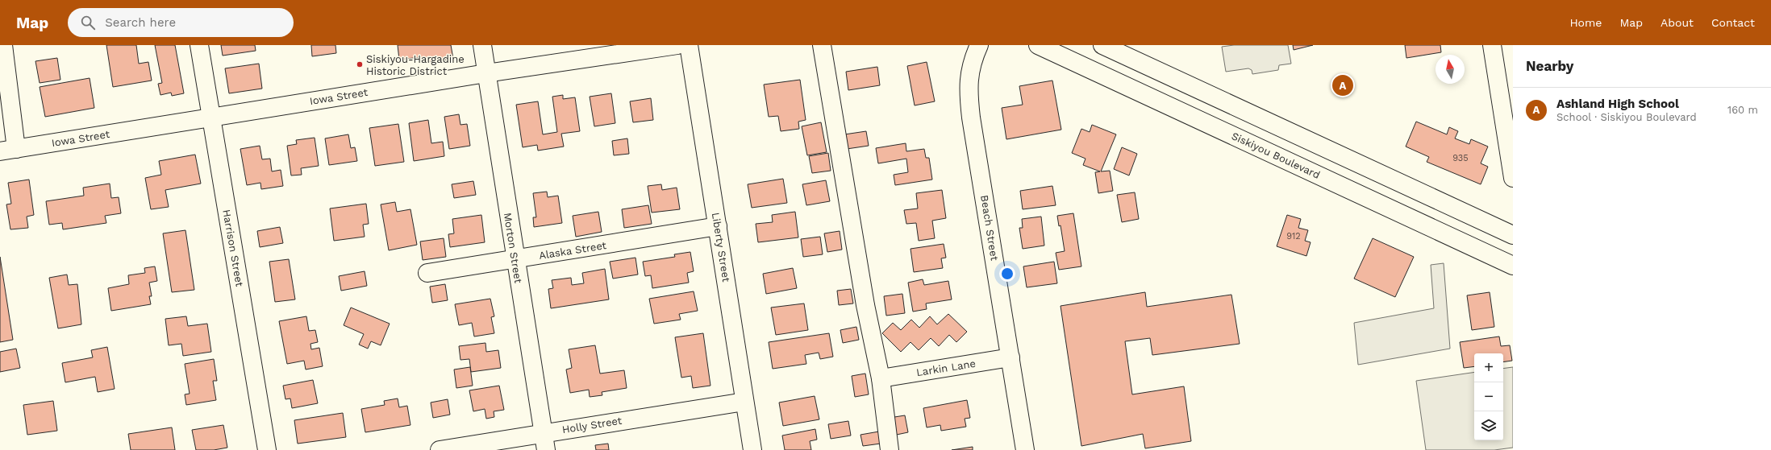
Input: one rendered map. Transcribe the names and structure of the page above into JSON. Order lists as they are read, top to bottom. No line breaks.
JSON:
{"streets":{"street":["Iowa Street","Siskiyou Boulevard","Beach Street","Liberty Street","Harrison Street","Morton Street","Alaska Street","Larkin Lane","Holly Street"]},"crossings":[["Iowa Street","Harrison Street"],["Iowa Street","Morton Street"],["Beach Street","Larkin Lane"],["Liberty Street","Alaska Street"],["Liberty Street","Holly Street"],["Morton Street","Alaska Street"],["Morton Street","Holly Street"]],"places":["Siskiyou-Hargadine Historic District"],"house_numbers":["935","912"],"north":"top","page":{"header":"Map","search":"Search here","nav":["Home","Map","About","Contact"],"heading":"Nearby","pins":"A","list":[{"mark":"A","name":"Ashland High School","note":"School · Siskiyou Boulevard","value":"160 m"}],"map_buttons":["+","−"]}}
